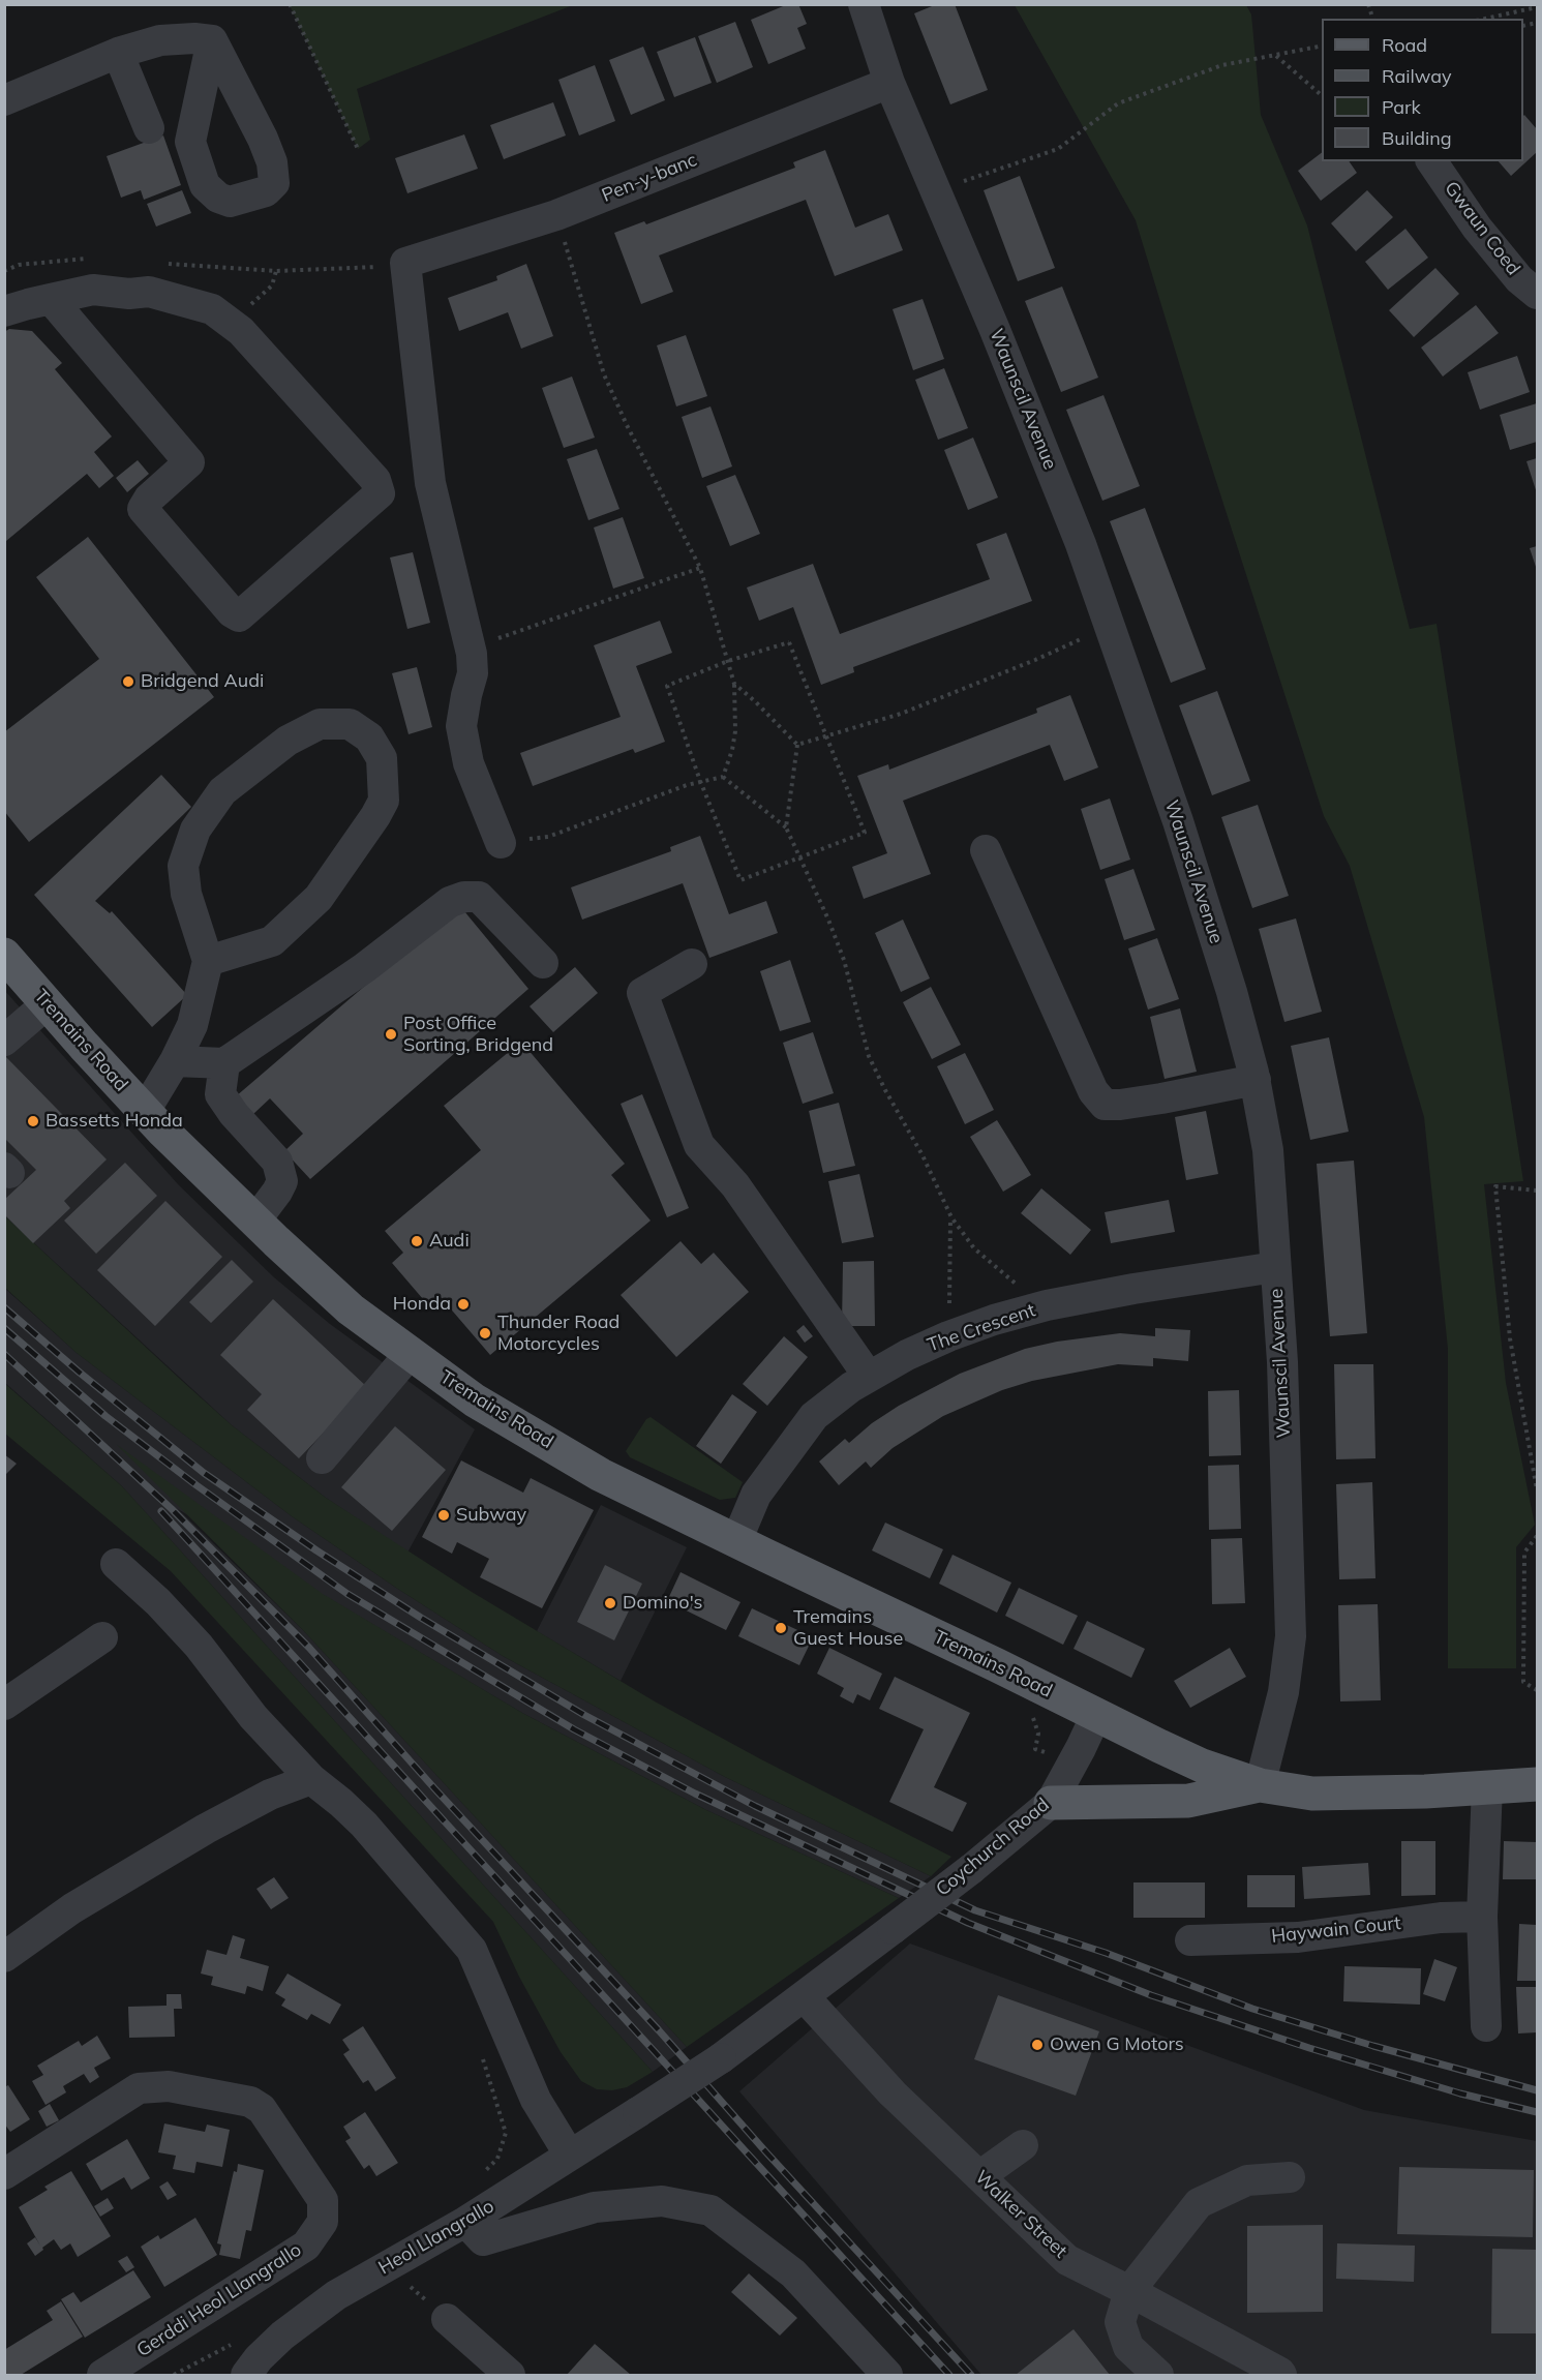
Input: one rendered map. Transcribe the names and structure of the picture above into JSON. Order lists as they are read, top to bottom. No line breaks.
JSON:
{"streets":{"main road":["Tremains Road"],"street":["Pen-y-banc","Gwaun Coed","Waunscil Avenue","The Crescent","Coychurch Road","Haywain Court","Walker Street","Heol Llangrallo","Gerddi Heol Llangrallo"]},"crossings":[["Pen-y-banc","Waunscil Avenue"],["Waunscil Avenue","The Crescent"],["Tremains Road","The Crescent"],["Tremains Road","Coychurch Road"],["Coychurch Road","Walker Street"],["Coychurch Road","Heol Llangrallo"]],"places":["Bridgend Audi","Post Office Sorting, Bridgend","Bassetts Honda","Audi","Honda","Thunder Road Motorcycles","Subway","Domino's","Tremains Guest House","Owen G Motors"],"legend":["Road","Railway","Park","Building"]}
